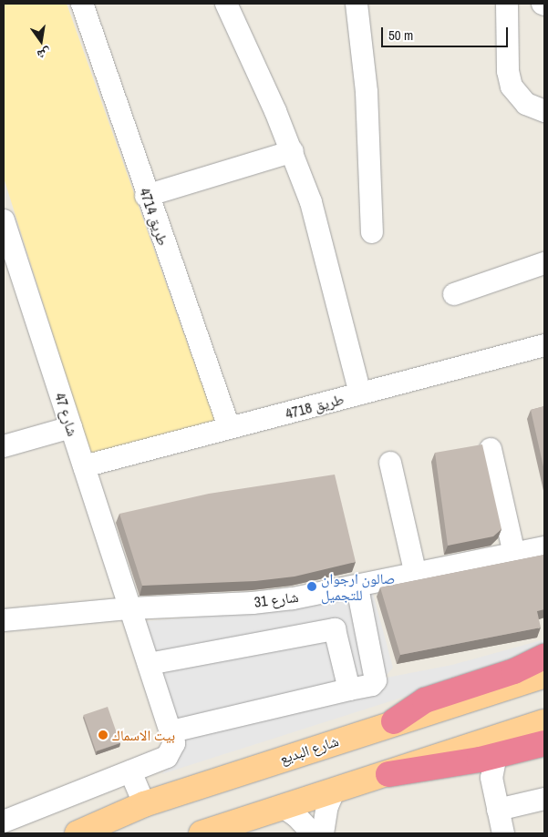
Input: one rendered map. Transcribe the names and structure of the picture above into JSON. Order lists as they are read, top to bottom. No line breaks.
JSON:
{"streets":{"main road":["شارع البديع"],"street":["طريق 4714","طريق 4718","شارع 47","شارع 31"]},"crossings":[["طريق 4714","طريق 4718"],["طريق 4718","شارع 47"],["شارع 47","شارع 31"]],"places":["صالون ارجوان للتجميل","بيت الاسماك"],"scale_bar":"50 m","north":"bottom"}
